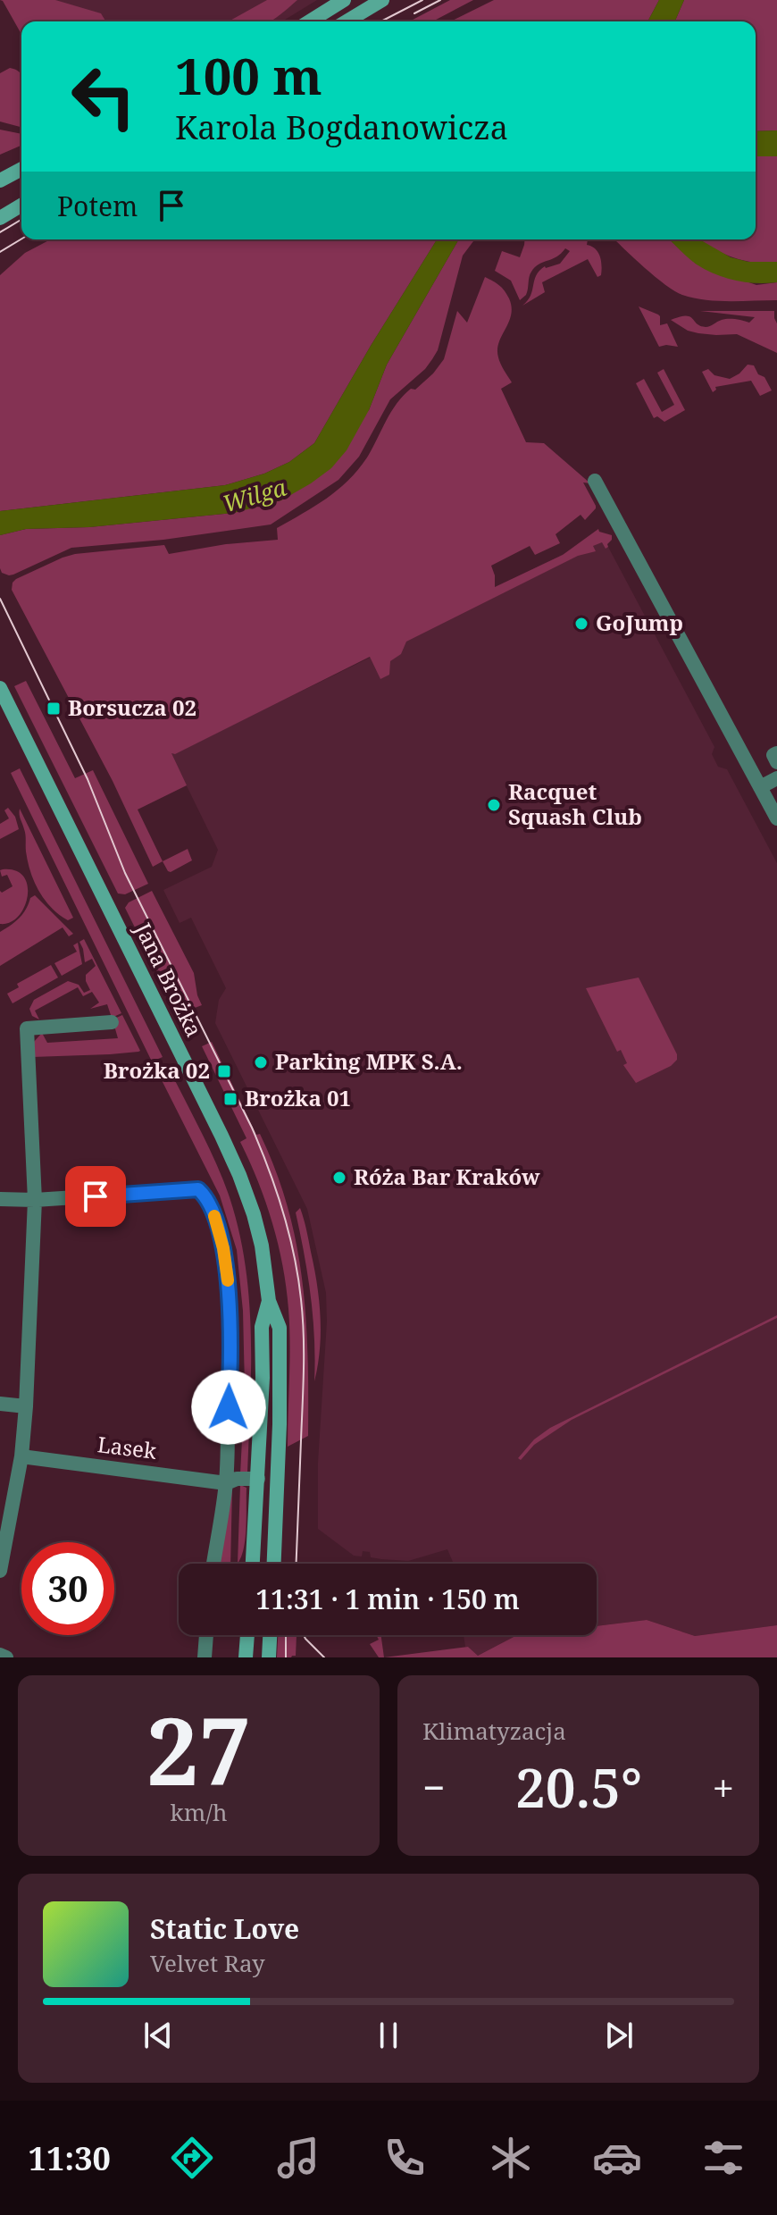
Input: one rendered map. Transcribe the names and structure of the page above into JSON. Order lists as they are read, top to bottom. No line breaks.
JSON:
{"streets":{"main road":["Jana Brożka"],"street":["Lasek"]},"water":["Wilga"],"places":{"other":["GoJump","Racquet Squash Club","Parking MPK S.A.","Róża Bar Kraków"],"transit":["Borsucza 02","Brożka 02","Brożka 01"]},"page":{"turn":["100 m","Karola Bogdanowicza"],"then":"Potem","limit":"30","trip":"11:31 · 1 min · 150 m","tile":[["27","km/h"],"Klimatyzacja"],"heat":["−","20.5°","+"],"song":["Static Love","Velvet Ray"],"tabs":"11:30"}}
